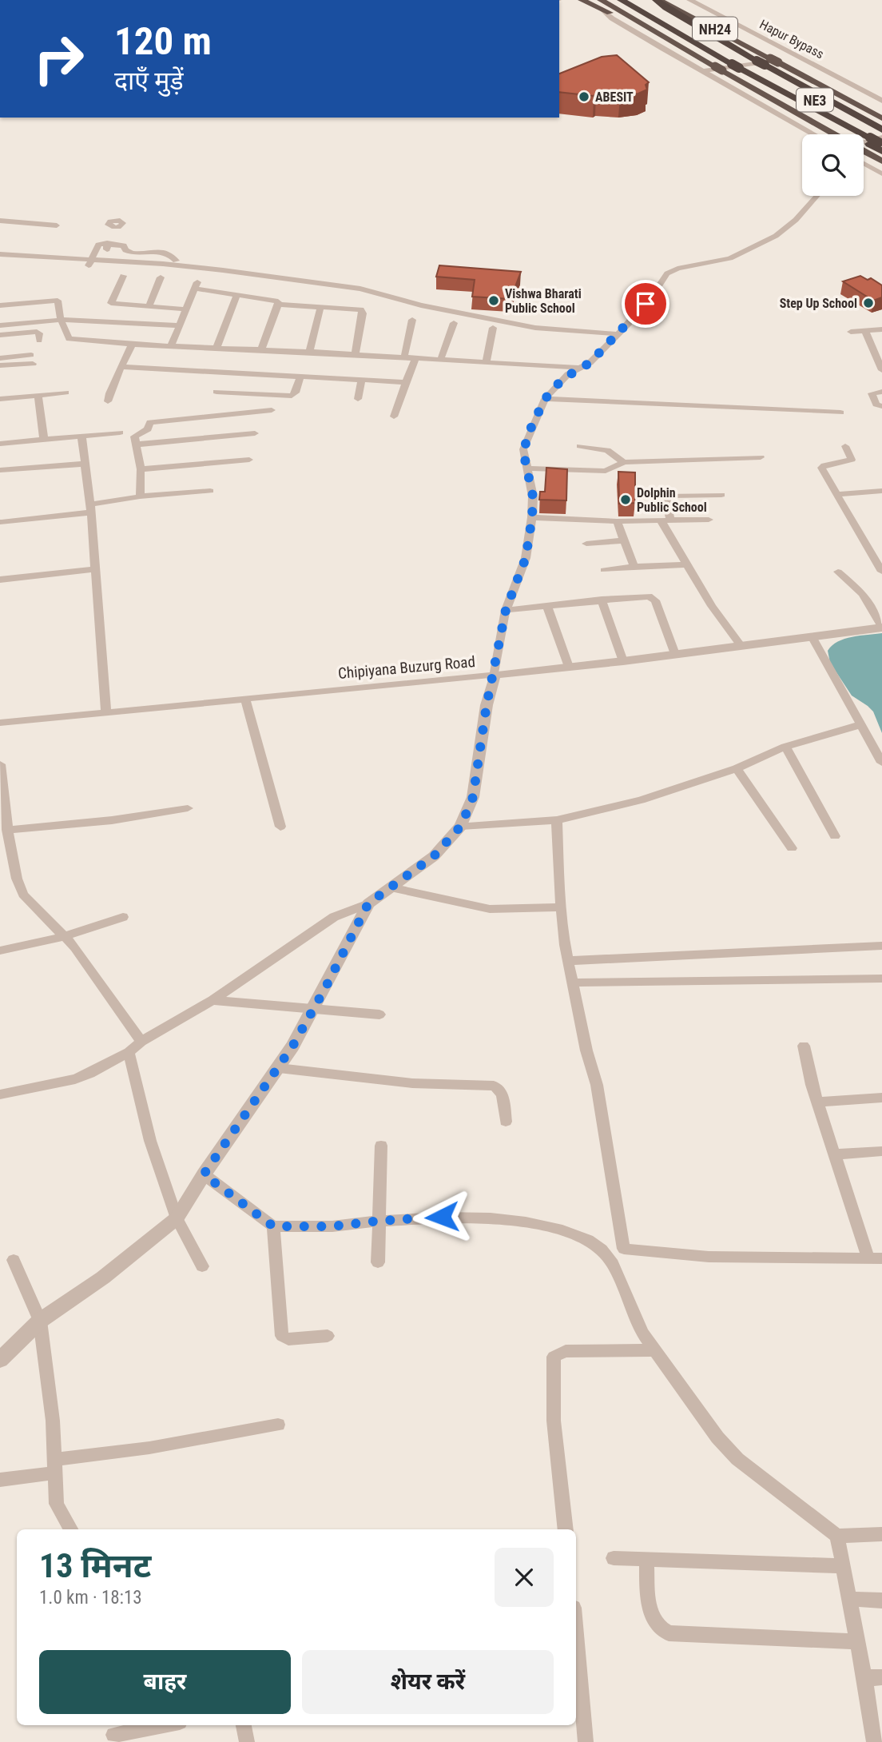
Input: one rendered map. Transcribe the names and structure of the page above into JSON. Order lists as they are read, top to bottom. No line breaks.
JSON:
{"streets":{"highway":["NH24","NE3"],"street":["Hapur Bypass","Chipiyana Buzurg Road"]},"crossings":[["NH24","NE3"]],"places":["ABESIT","Vishwa Bharati Public School","Step Up School","Dolphin Public School"],"page":{"turn":["120 m","दाएँ मुड़ें"],"heading":["13 मिनट","1.0 km · 18:13"],"buttons":["बाहर","शेयर करें"]}}
